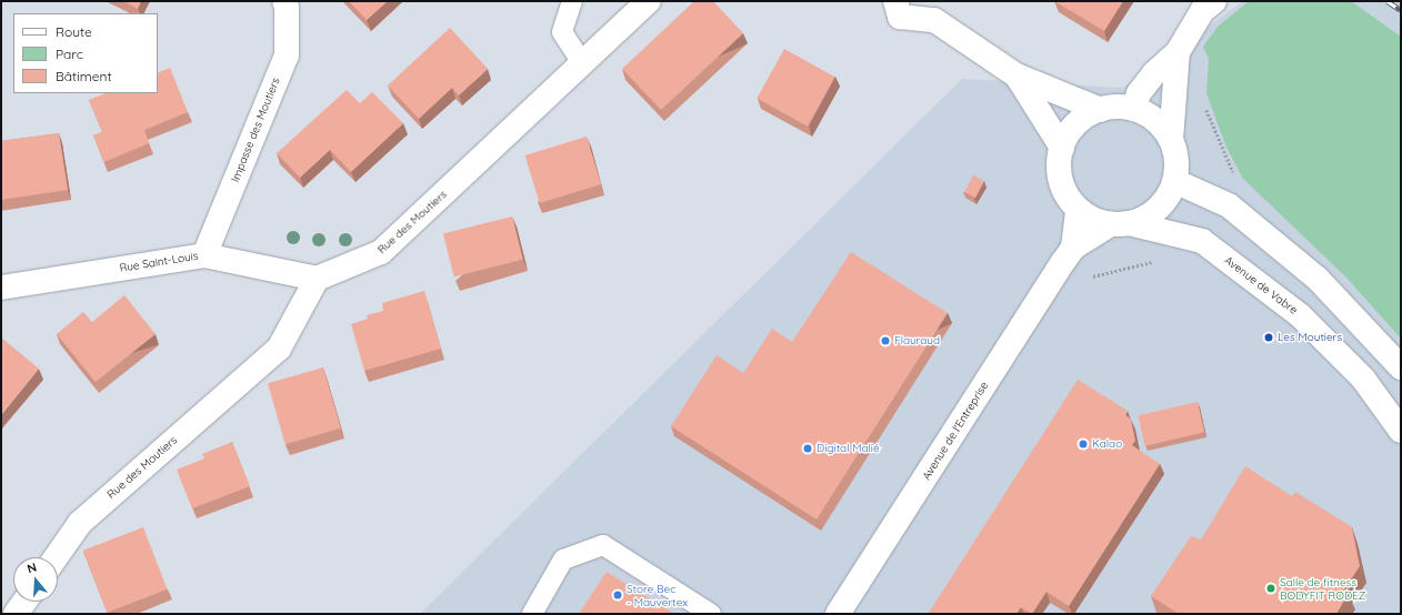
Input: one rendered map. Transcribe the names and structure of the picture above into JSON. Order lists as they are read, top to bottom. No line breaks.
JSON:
{"streets":{"street":["Impasse des Moutiers","Rue des Moutiers","Rue Saint-Louis","Avenue de Vabre","Avenue de l'Entreprise"]},"crossings":[["Impasse des Moutiers","Rue Saint-Louis"],["Rue des Moutiers","Rue Saint-Louis"],["Avenue de Vabre","Avenue de l'Entreprise"]],"places":["Les Moutiers","Flauraud","Kalao","Digital Malié","Salle de fitness BODYFIT RODEZ","Store Bec - Mauvertex"],"legend":["Route","Parc","Bâtiment"],"north":"top"}
